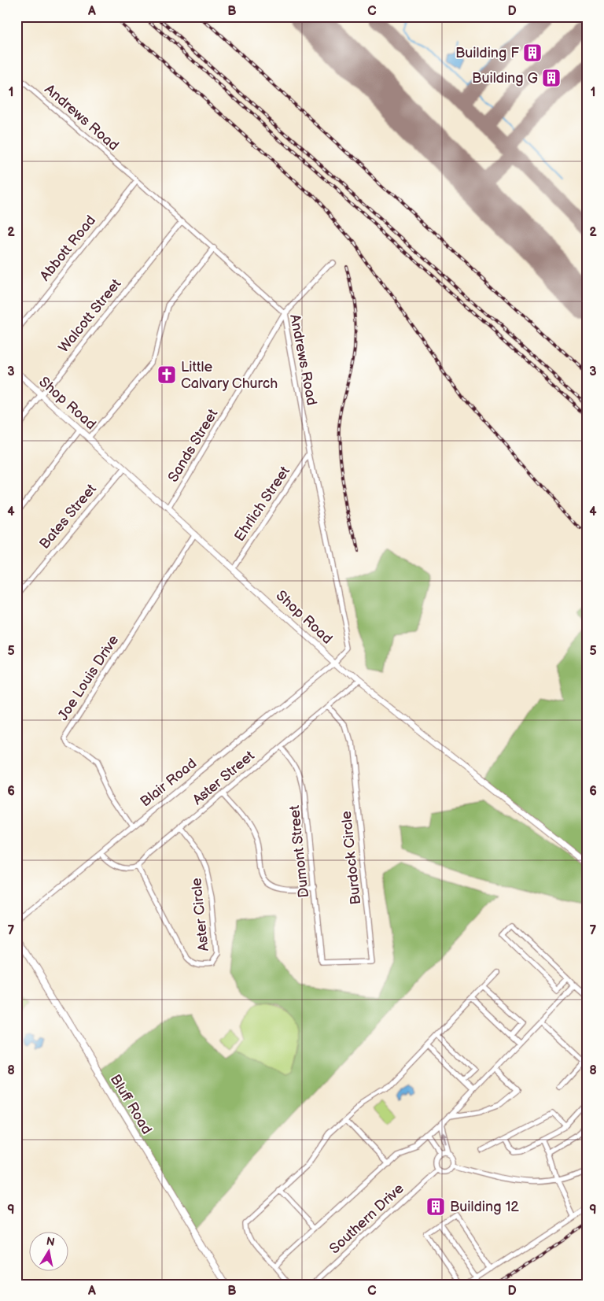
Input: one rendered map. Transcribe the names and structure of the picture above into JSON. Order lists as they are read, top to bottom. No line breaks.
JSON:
{"streets":{"main road":["Bluff Road"],"street":["Andrews Road","Abbott Road","Walcott Street","Shop Road","Sands Street","Ehrlich Street","Bates Street","Joe Louis Drive","Aster Street","Blair Road","Dumont Street","Burdock Circle","Aster Circle","Southern Drive"]},"crossings":[["Andrews Road","Abbott Road"],["Andrews Road","Walcott Street"],["Andrews Road","Shop Road"],["Andrews Road","Sands Street"],["Andrews Road","Ehrlich Street"],["Andrews Road","Blair Road"],["Walcott Street","Shop Road"],["Shop Road","Sands Street"],["Shop Road","Ehrlich Street"],["Shop Road","Bates Street"],["Shop Road","Joe Louis Drive"],["Shop Road","Aster Street"],["Shop Road","Blair Road"],["Joe Louis Drive","Blair Road"],["Aster Street","Dumont Street"],["Aster Street","Burdock Circle"],["Aster Street","Aster Circle"],["Dumont Street","Burdock Circle"]],"places":{"building":["Building F","Building G","Building 12"],"church":["Little Calvary Church"]},"north":"top","grid":{"columns":["A","B","C","D"],"rows":["1","2","3","4","5","6","7","8","9"]}}
